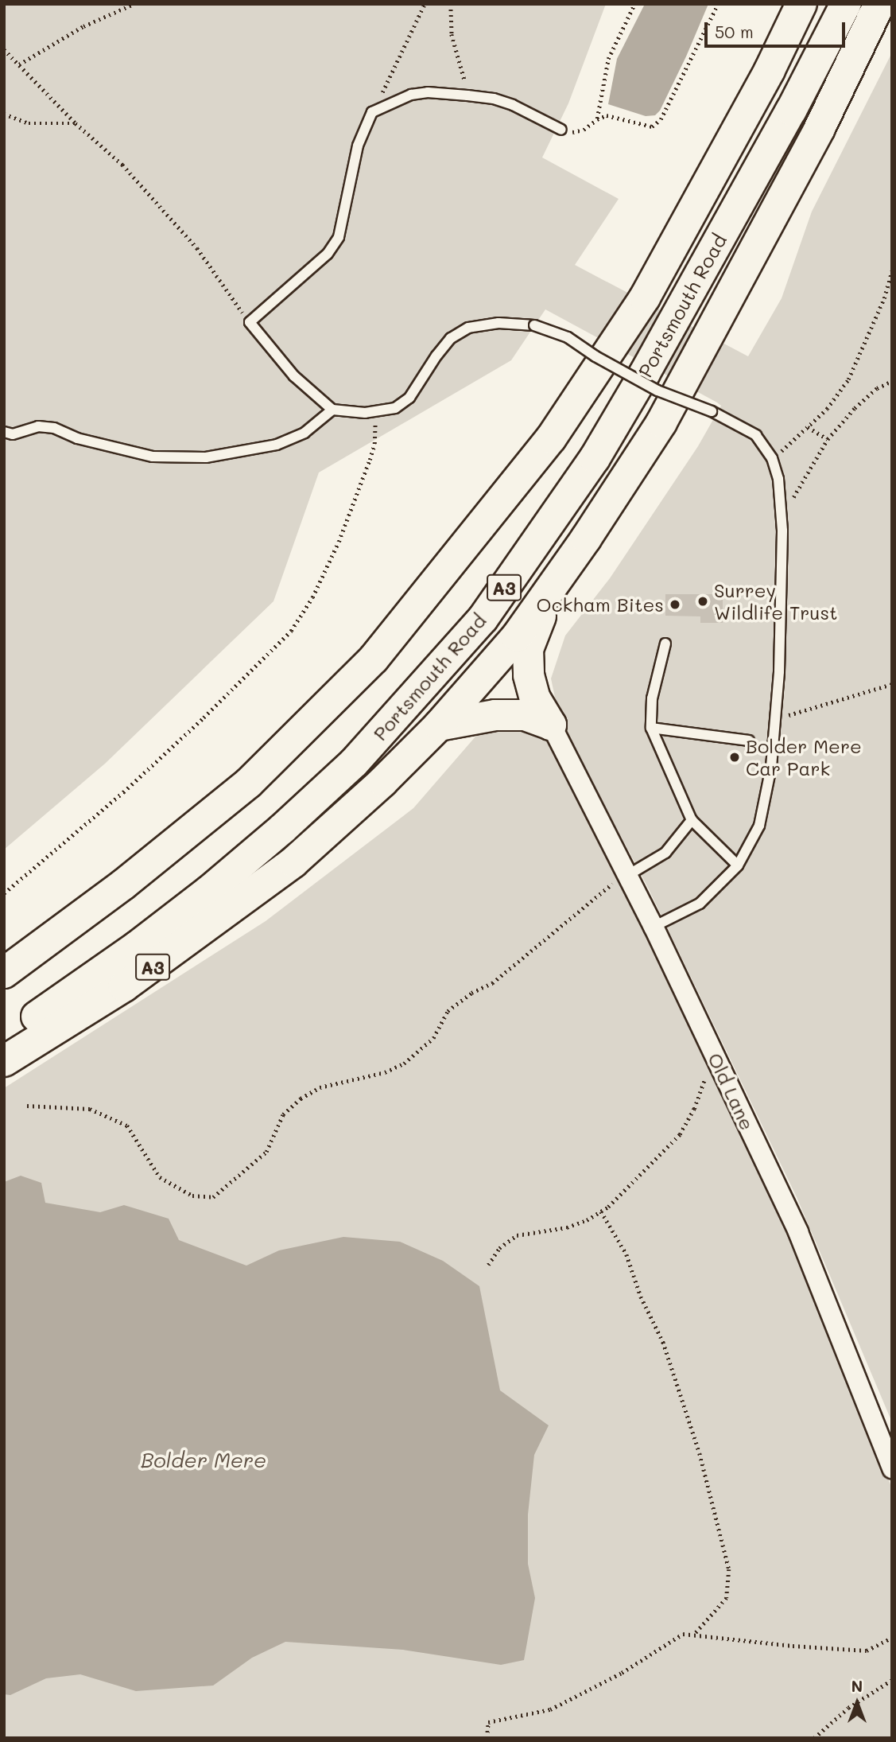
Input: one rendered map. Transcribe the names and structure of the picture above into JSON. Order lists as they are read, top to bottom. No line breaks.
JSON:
{"streets":{"highway":["Portsmouth Road","A3"],"street":["Old Lane"]},"crossings":[["A3","Old Lane"]],"water":["Bolder Mere"],"places":["Surrey Wildlife Trust","Ockham Bites","Bolder Mere Car Park"],"scale_bar":"50 m","north":"top"}
